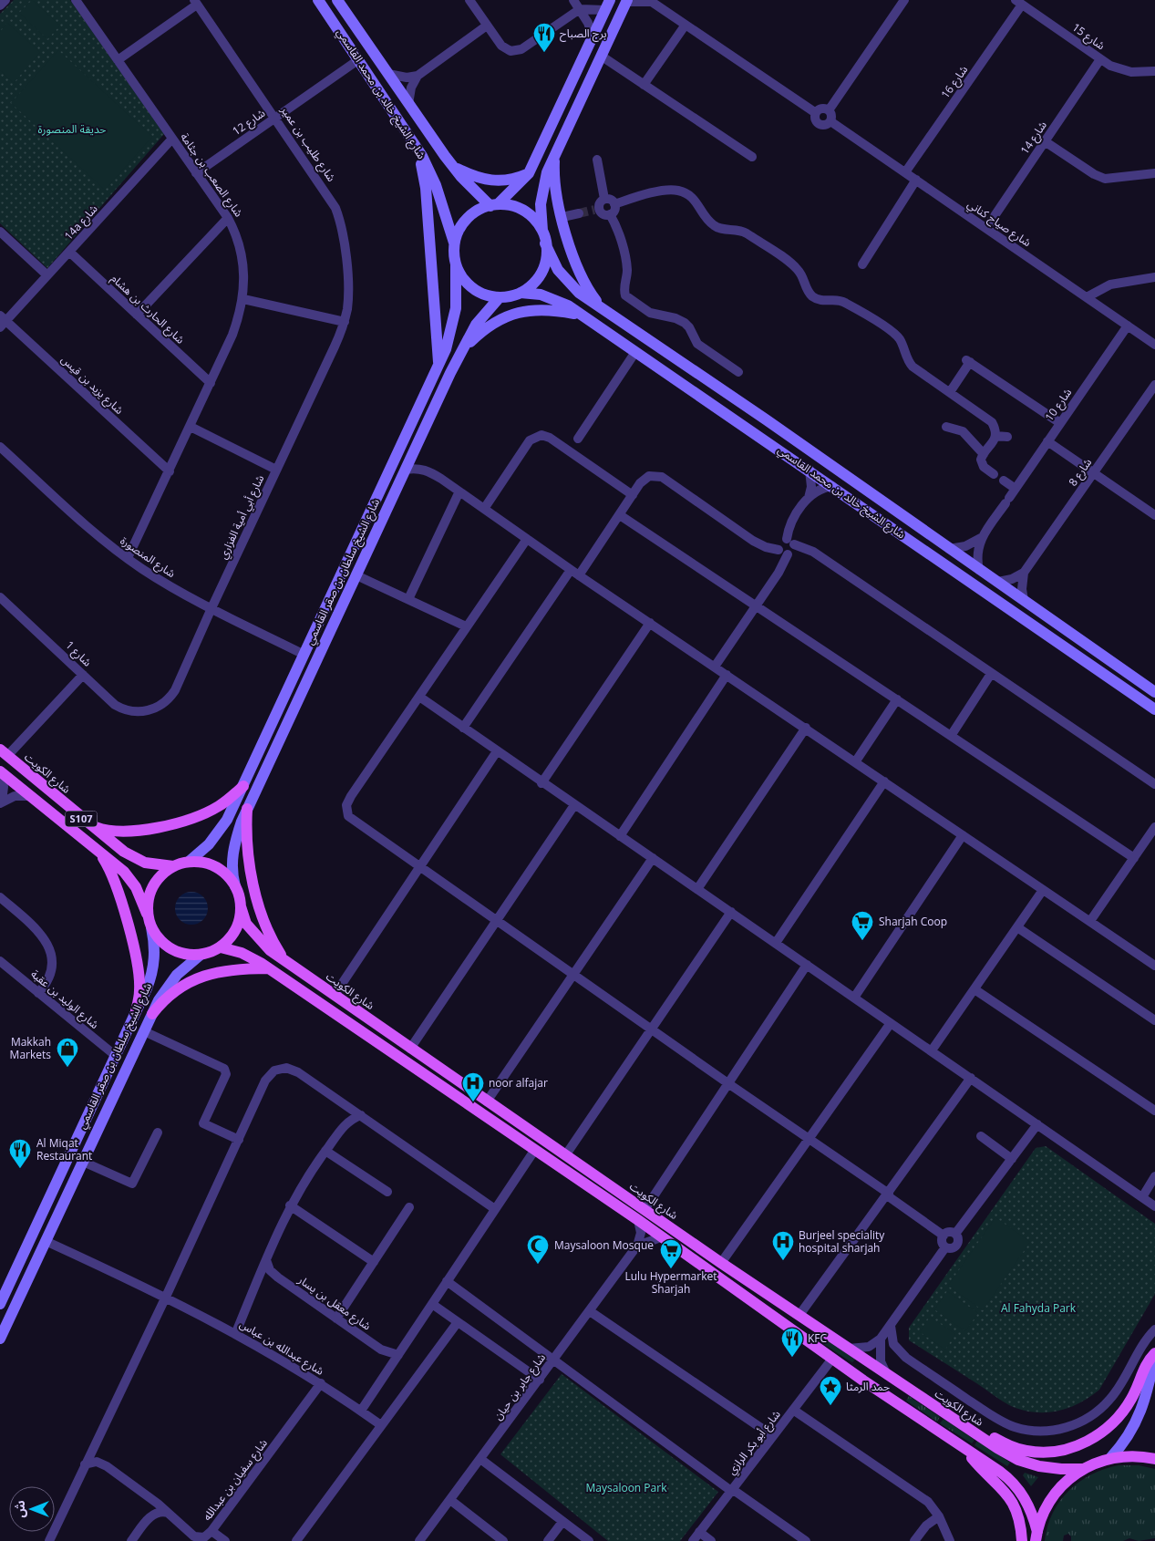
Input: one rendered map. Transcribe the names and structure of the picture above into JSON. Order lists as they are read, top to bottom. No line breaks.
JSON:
{"streets":{"main road":["شارع الشيخ خالد بن محمد القاسمي","شارع الشيخ سلطان بن صقر القاسمي","شارع الكويت","S107"],"street":["شارع 15","شارع 16","شارع 12","شارع 14","شارع طليب بن عمير","شارع الصعب بن جثامة","14a شارع","شارع صياح كناني","شارع الحارث بن هشام","شارع يزيد بن قيس","شارع 10","شارع 8","شارع أبي أمية الفزاري","شارع المنصورة","شارع 1","شارع الوليد بن عقبة","شارع معقل بن يسار","شارع عبدالله بن عباس","شارع جابر بن حيان","شارع أبو بكر الرازي","شارع سفيان بن عبدالله"]},"crossings":[["شارع 15","شارع 16"],["شارع 15","شارع 14"],["شارع 16","شارع صياح كناني"],["شارع الشيخ خالد بن محمد القاسمي","شارع 12"],["شارع الشيخ خالد بن محمد القاسمي","شارع 10"],["شارع الشيخ خالد بن محمد القاسمي","شارع الشيخ سلطان بن صقر القاسمي"],["شارع 12","شارع طليب بن عمير"],["شارع 12","شارع الصعب بن جثامة"],["شارع 14","شارع صياح كناني"],["شارع طليب بن عمير","شارع أبي أمية الفزاري"],["شارع الصعب بن جثامة","14a شارع"],["شارع الصعب بن جثامة","شارع الحارث بن هشام"],["شارع الصعب بن جثامة","شارع يزيد بن قيس"],["شارع الصعب بن جثامة","شارع المنصورة"],["14a شارع","شارع الحارث بن هشام"],["14a شارع","شارع يزيد بن قيس"],["شارع صياح كناني","شارع 10"],["شارع أبي أمية الفزاري","شارع المنصورة"],["شارع أبي أمية الفزاري","شارع 1"],["شارع المنصورة","شارع الشيخ سلطان بن صقر القاسمي"],["شارع الشيخ سلطان بن صقر القاسمي","شارع الكويت"],["شارع الشيخ سلطان بن صقر القاسمي","S107"],["شارع الشيخ سلطان بن صقر القاسمي","شارع الوليد بن عقبة"],["شارع الشيخ سلطان بن صقر القاسمي","شارع عبدالله بن عباس"],["شارع الكويت","S107"],["شارع عبدالله بن عباس","شارع سفيان بن عبدالله"]],"parks":["حديقة المنصورة","Al Fahyda Park","Maysaloon Park"],"places":{"restaurant":["برج الصباح","Al Miqat Restaurant","KFC"],"supermarket":["Sharjah Coop","Lulu Hypermarket Sharjah"],"shop":["Makkah Markets"],"hospital":["noor alfajar","Burjeel speciality hospital sharjah"],"mosque":["Maysaloon Mosque"],"place":["حمد الرمثا"]},"north":"left"}
